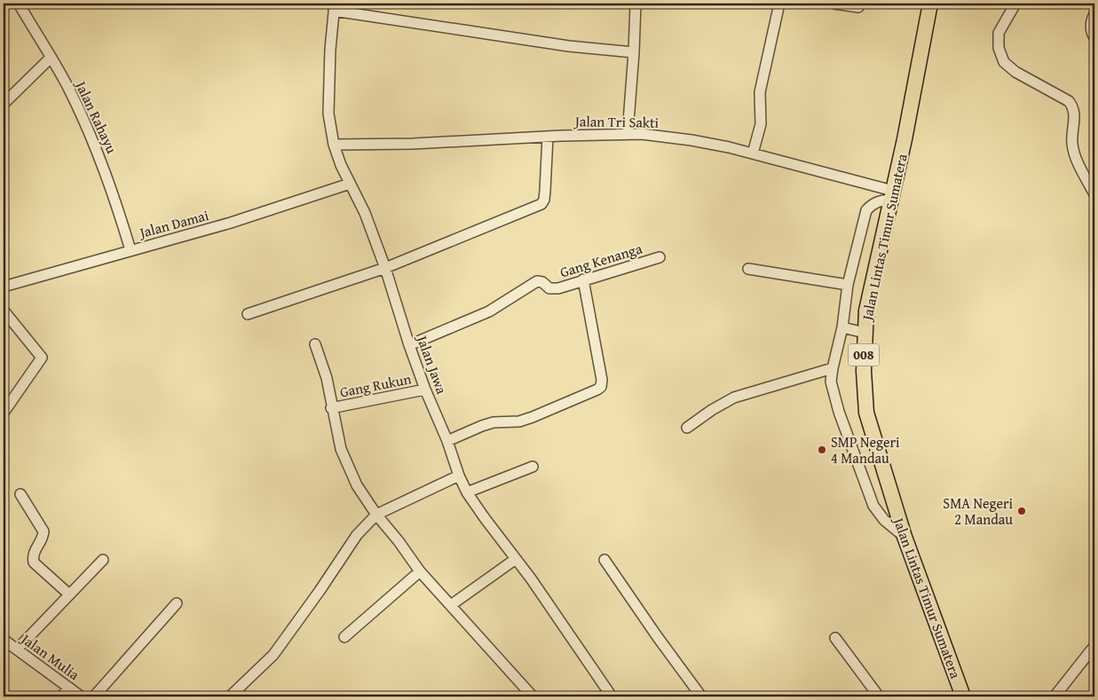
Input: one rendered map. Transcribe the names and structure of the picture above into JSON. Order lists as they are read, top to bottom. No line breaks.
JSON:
{"streets":{"highway":["Jalan Lintas Timur Sumatera","008"],"street":["Jalan Rahayu","Jalan Tri Sakti","Jalan Damai","Gang Kenanga","Jalan Jawa","Gang Rukun","Jalan Mulia"]},"crossings":[["Jalan Rahayu","Jalan Damai"],["Jalan Tri Sakti","Jalan Lintas Timur Sumatera"],["Jalan Tri Sakti","Jalan Jawa"],["Jalan Damai","Jalan Jawa"],["Gang Kenanga","Jalan Jawa"],["Jalan Jawa","Gang Rukun"]],"places":["SMP Negeri 4 Mandau","SMA Negeri 2 Mandau"]}
